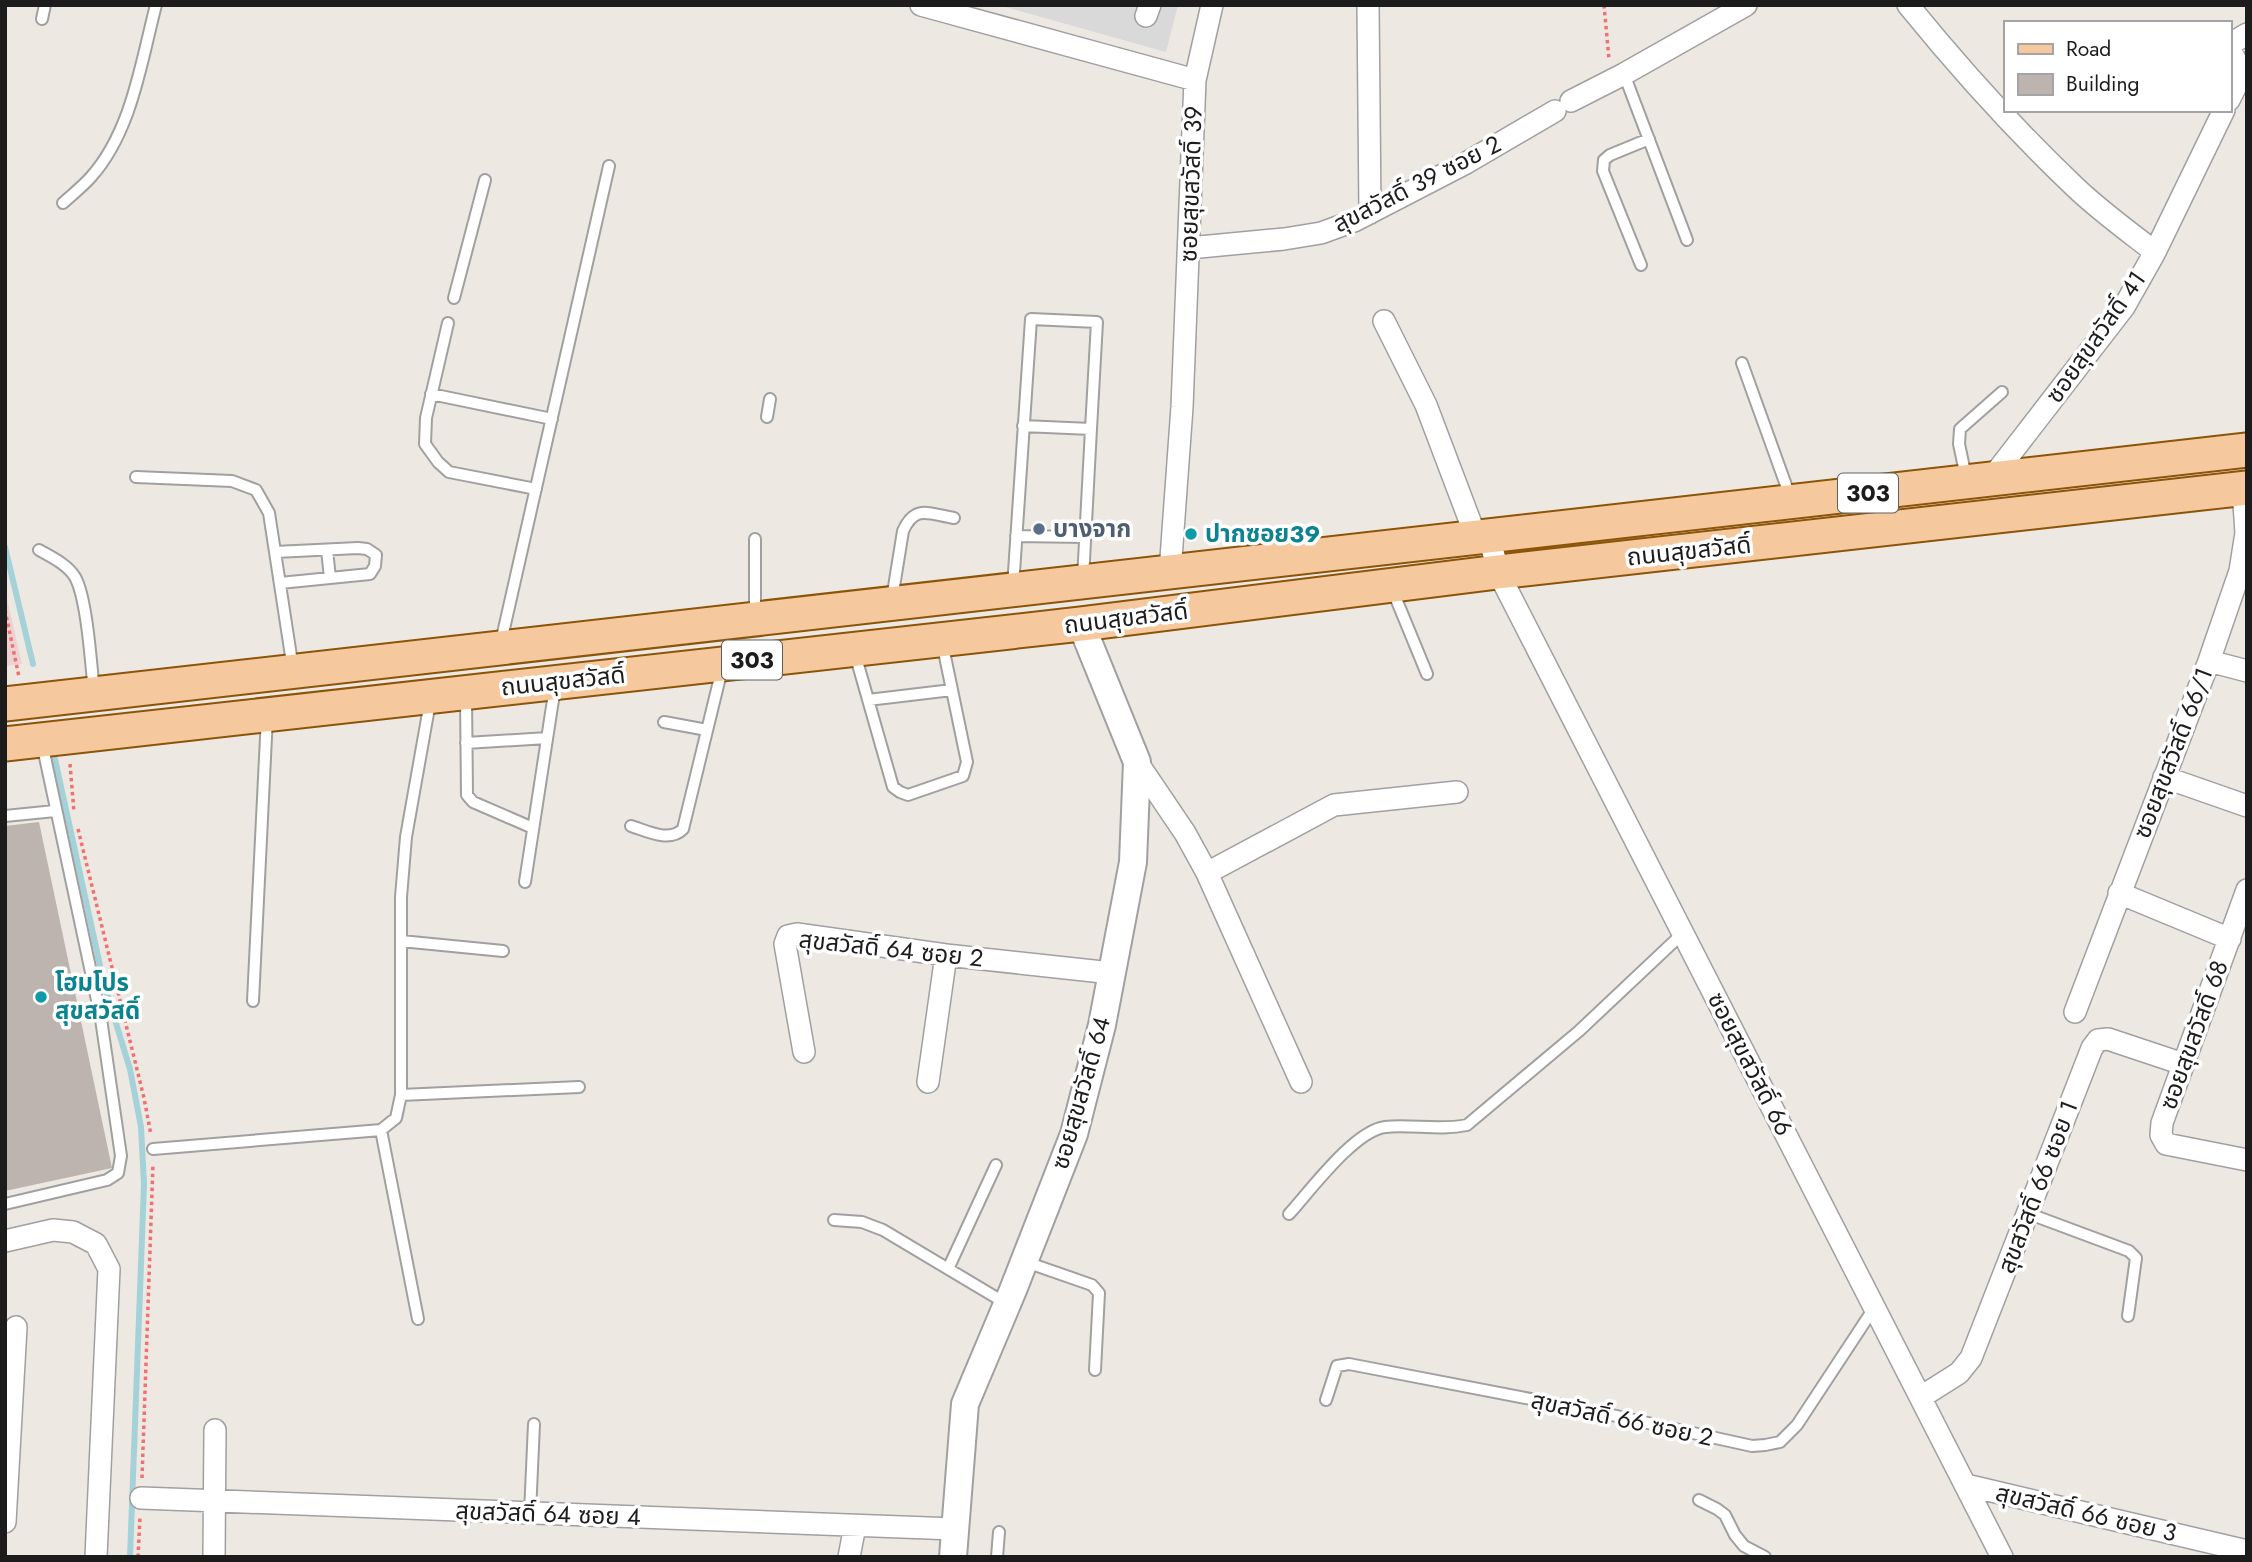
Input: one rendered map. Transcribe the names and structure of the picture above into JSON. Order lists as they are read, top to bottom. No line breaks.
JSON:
{"streets":{"main road":["303","ถนนสุขสวัสดิ์"],"street":["ซอยสุขสวัสดิ์ 39","สุขสวัสดิ์ 39 ซอย 2","ซอยสุขสวัสดิ์ 41","ซอยสุขสวัสดิ์ 66/1","สุขสวัสดิ์ 64 ซอย 2","ซอยสุขสวัสดิ์ 68","ซอยสุขสวัสดิ์ 66","ซอยสุขสวัสดิ์ 64","สุขสวัสดิ์ 66 ซอย 1","สุขสวัสดิ์ 66 ซอย 3","สุขสวัสดิ์ 64 ซอย 4"],"lane":["สุขสวัสดิ์ 66 ซอย 2"]},"crossings":[["ซอยสุขสวัสดิ์ 39","สุขสวัสดิ์ 39 ซอย 2"],["ซอยสุขสวัสดิ์ 39","ถนนสุขสวัสดิ์"],["ซอยสุขสวัสดิ์ 41","ถนนสุขสวัสดิ์"],["ถนนสุขสวัสดิ์","ซอยสุขสวัสดิ์ 66/1"],["ถนนสุขสวัสดิ์","ซอยสุขสวัสดิ์ 66"],["ถนนสุขสวัสดิ์","ซอยสุขสวัสดิ์ 64"],["สุขสวัสดิ์ 64 ซอย 2","ซอยสุขสวัสดิ์ 64"],["ซอยสุขสวัสดิ์ 68","สุขสวัสดิ์ 66 ซอย 1"],["ซอยสุขสวัสดิ์ 66","สุขสวัสดิ์ 66 ซอย 1"],["ซอยสุขสวัสดิ์ 66","สุขสวัสดิ์ 66 ซอย 2"],["ซอยสุขสวัสดิ์ 66","สุขสวัสดิ์ 66 ซอย 3"],["ซอยสุขสวัสดิ์ 64","สุขสวัสดิ์ 64 ซอย 4"]],"places":["บางจาก","ปากซอย39","โฮมโปร สุขสวัสดิ์"],"legend":["Road","Building"]}
